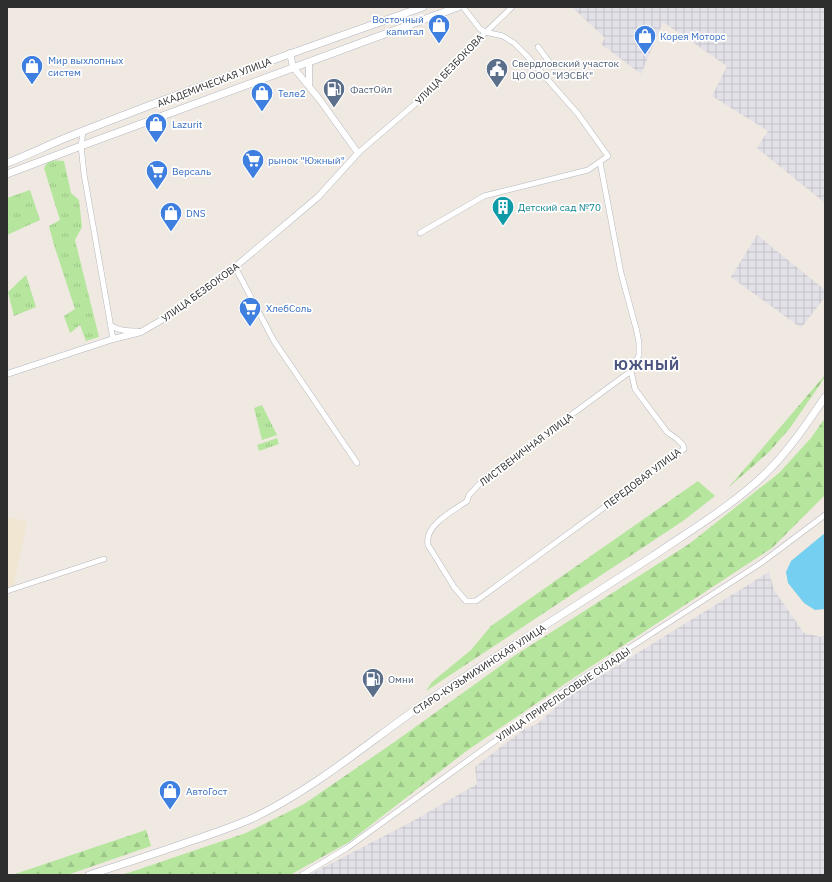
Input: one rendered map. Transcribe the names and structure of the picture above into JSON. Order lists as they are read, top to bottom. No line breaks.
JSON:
{"streets":{"main road":["АКАДЕМИЧЕСКАЯ УЛИЦА","СТАРО-КУЗЬМИХИНСКАЯ УЛИЦА"],"street":["УЛИЦА БЕЗБОКОВА","ЛИСТВЕНИЧНАЯ УЛИЦА","ПЕРЕДОВАЯ УЛИЦА","УЛИЦА ПРИРЕЛЬСОВЫЕ СКЛАДЫ"]},"crossings":[["ЛИСТВЕНИЧНАЯ УЛИЦА","ПЕРЕДОВАЯ УЛИЦА"]],"districts":["ЮЖНЫЙ"],"places":{"shop":["Восточный капитал","Корея Моторс","Мир выхлопных систем","Теле2","Lazurit","DNS","АвтоГост"],"public building":["Свердловский участок ЦО ООО \"ИЭСБК\""],"fuel station":["ФастОйл","Омни"],"supermarket":["рынок \"Южный\"","Версаль","ХлебСоль"],"building":["Детский сад №70"]}}
